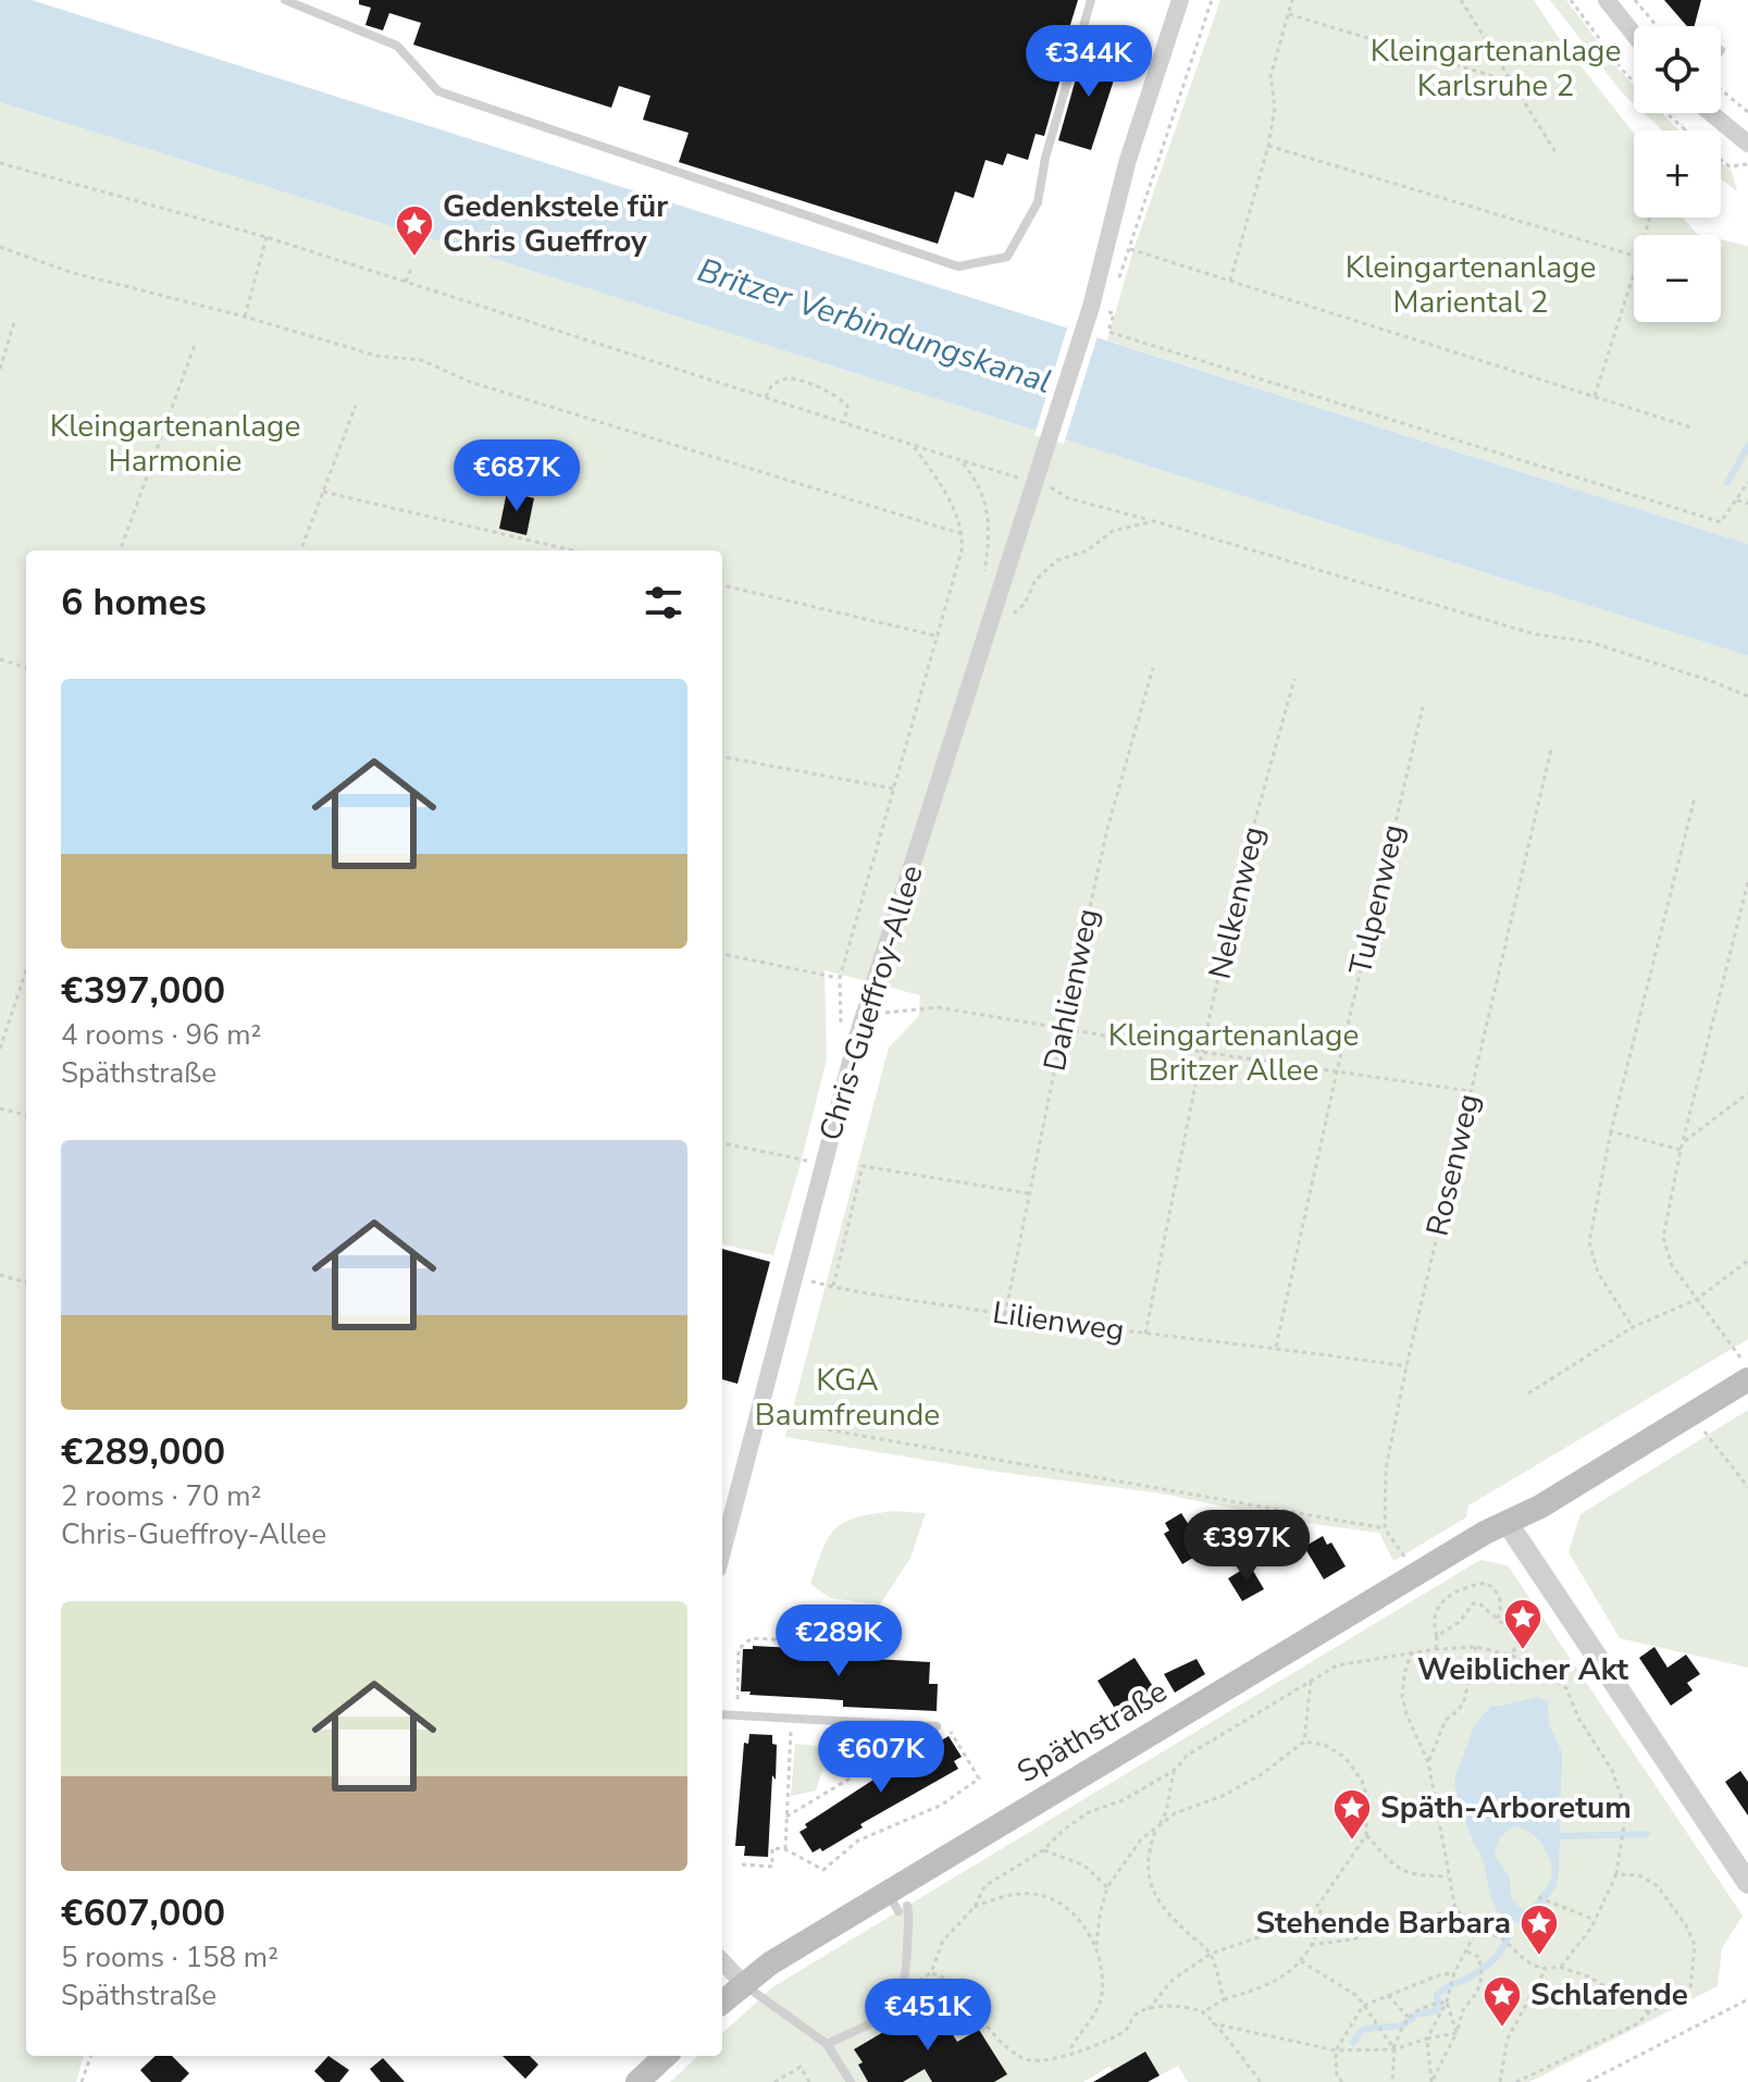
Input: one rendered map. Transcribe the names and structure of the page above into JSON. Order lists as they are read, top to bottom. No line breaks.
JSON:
{"streets":{"main road":["Späthstraße"],"street":["Chris-Gueffroy-Allee"],"path":["Tulpenweg","Nelkenweg","Dahlienweg","Rosenweg","Lilienweg"]},"crossings":[["Tulpenweg","Lilienweg"],["Nelkenweg","Lilienweg"],["Dahlienweg","Lilienweg"],["Rosenweg","Lilienweg"]],"water":["Britzer Verbindungskanal"],"parks":["Kleingartenanlage Karlsruhe 2","Kleingartenanlage Mariental 2","Kleingartenanlage Harmonie","Kleingartenanlage Britzer Allee","KGA Baumfreunde"],"places":{"place":["Gedenkstele für Chris Gueffroy","Weiblicher Akt","Späth-Arboretum","Stehende Barbara","Schlafende"]},"page":{"price":["€344K","€687K","€397K","€289K","€607K","€451K"],"map_buttons":["+","−"],"heading":"6 homes","list":[{"name":"€397,000","note":"4 rooms · 96 m² · Späthstraße"},{"name":"€289,000","note":"2 rooms · 70 m² · Chris-Gueffroy-Allee"},{"name":"€607,000","note":"5 rooms · 158 m² · Späthstraße"}]}}
